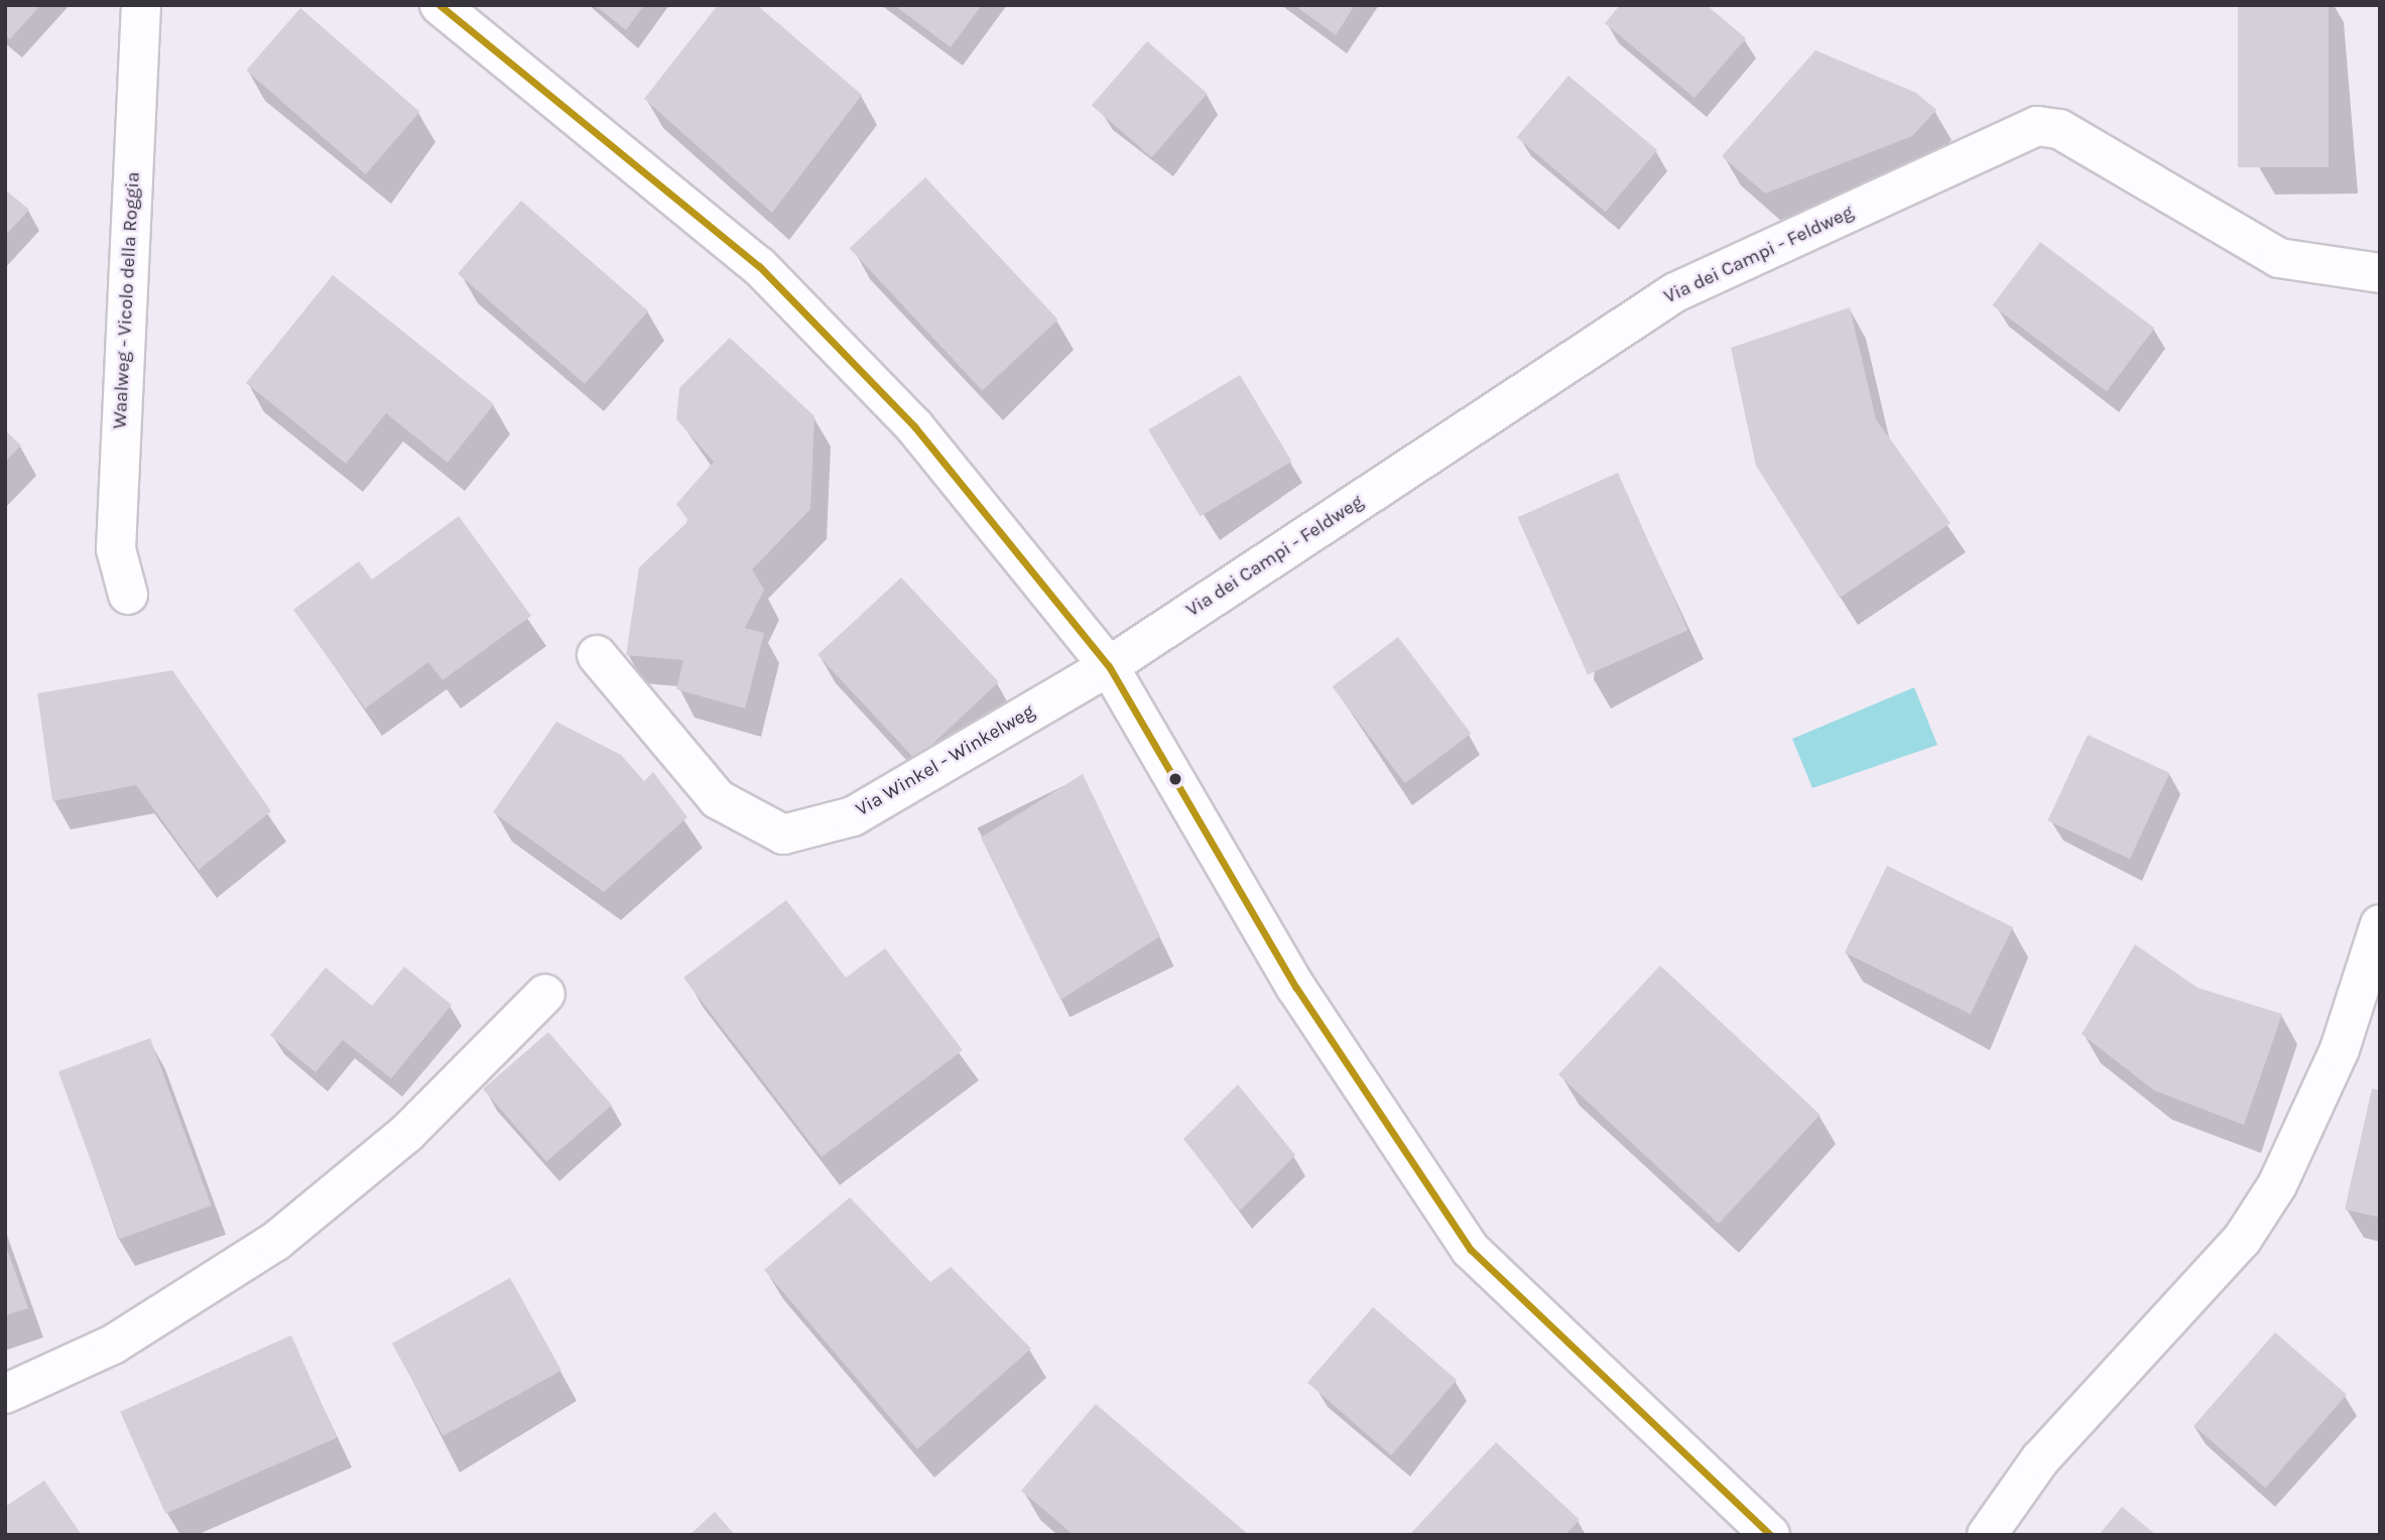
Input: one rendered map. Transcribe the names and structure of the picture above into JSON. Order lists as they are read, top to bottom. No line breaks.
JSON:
{"streets":{"street":["Via dei Campi - Feldweg","Waalweg - Vicolo della Roggia","Via Winkel - Winkelweg"]},"crossings":[["Via dei Campi - Feldweg","Via Winkel - Winkelweg"]]}
